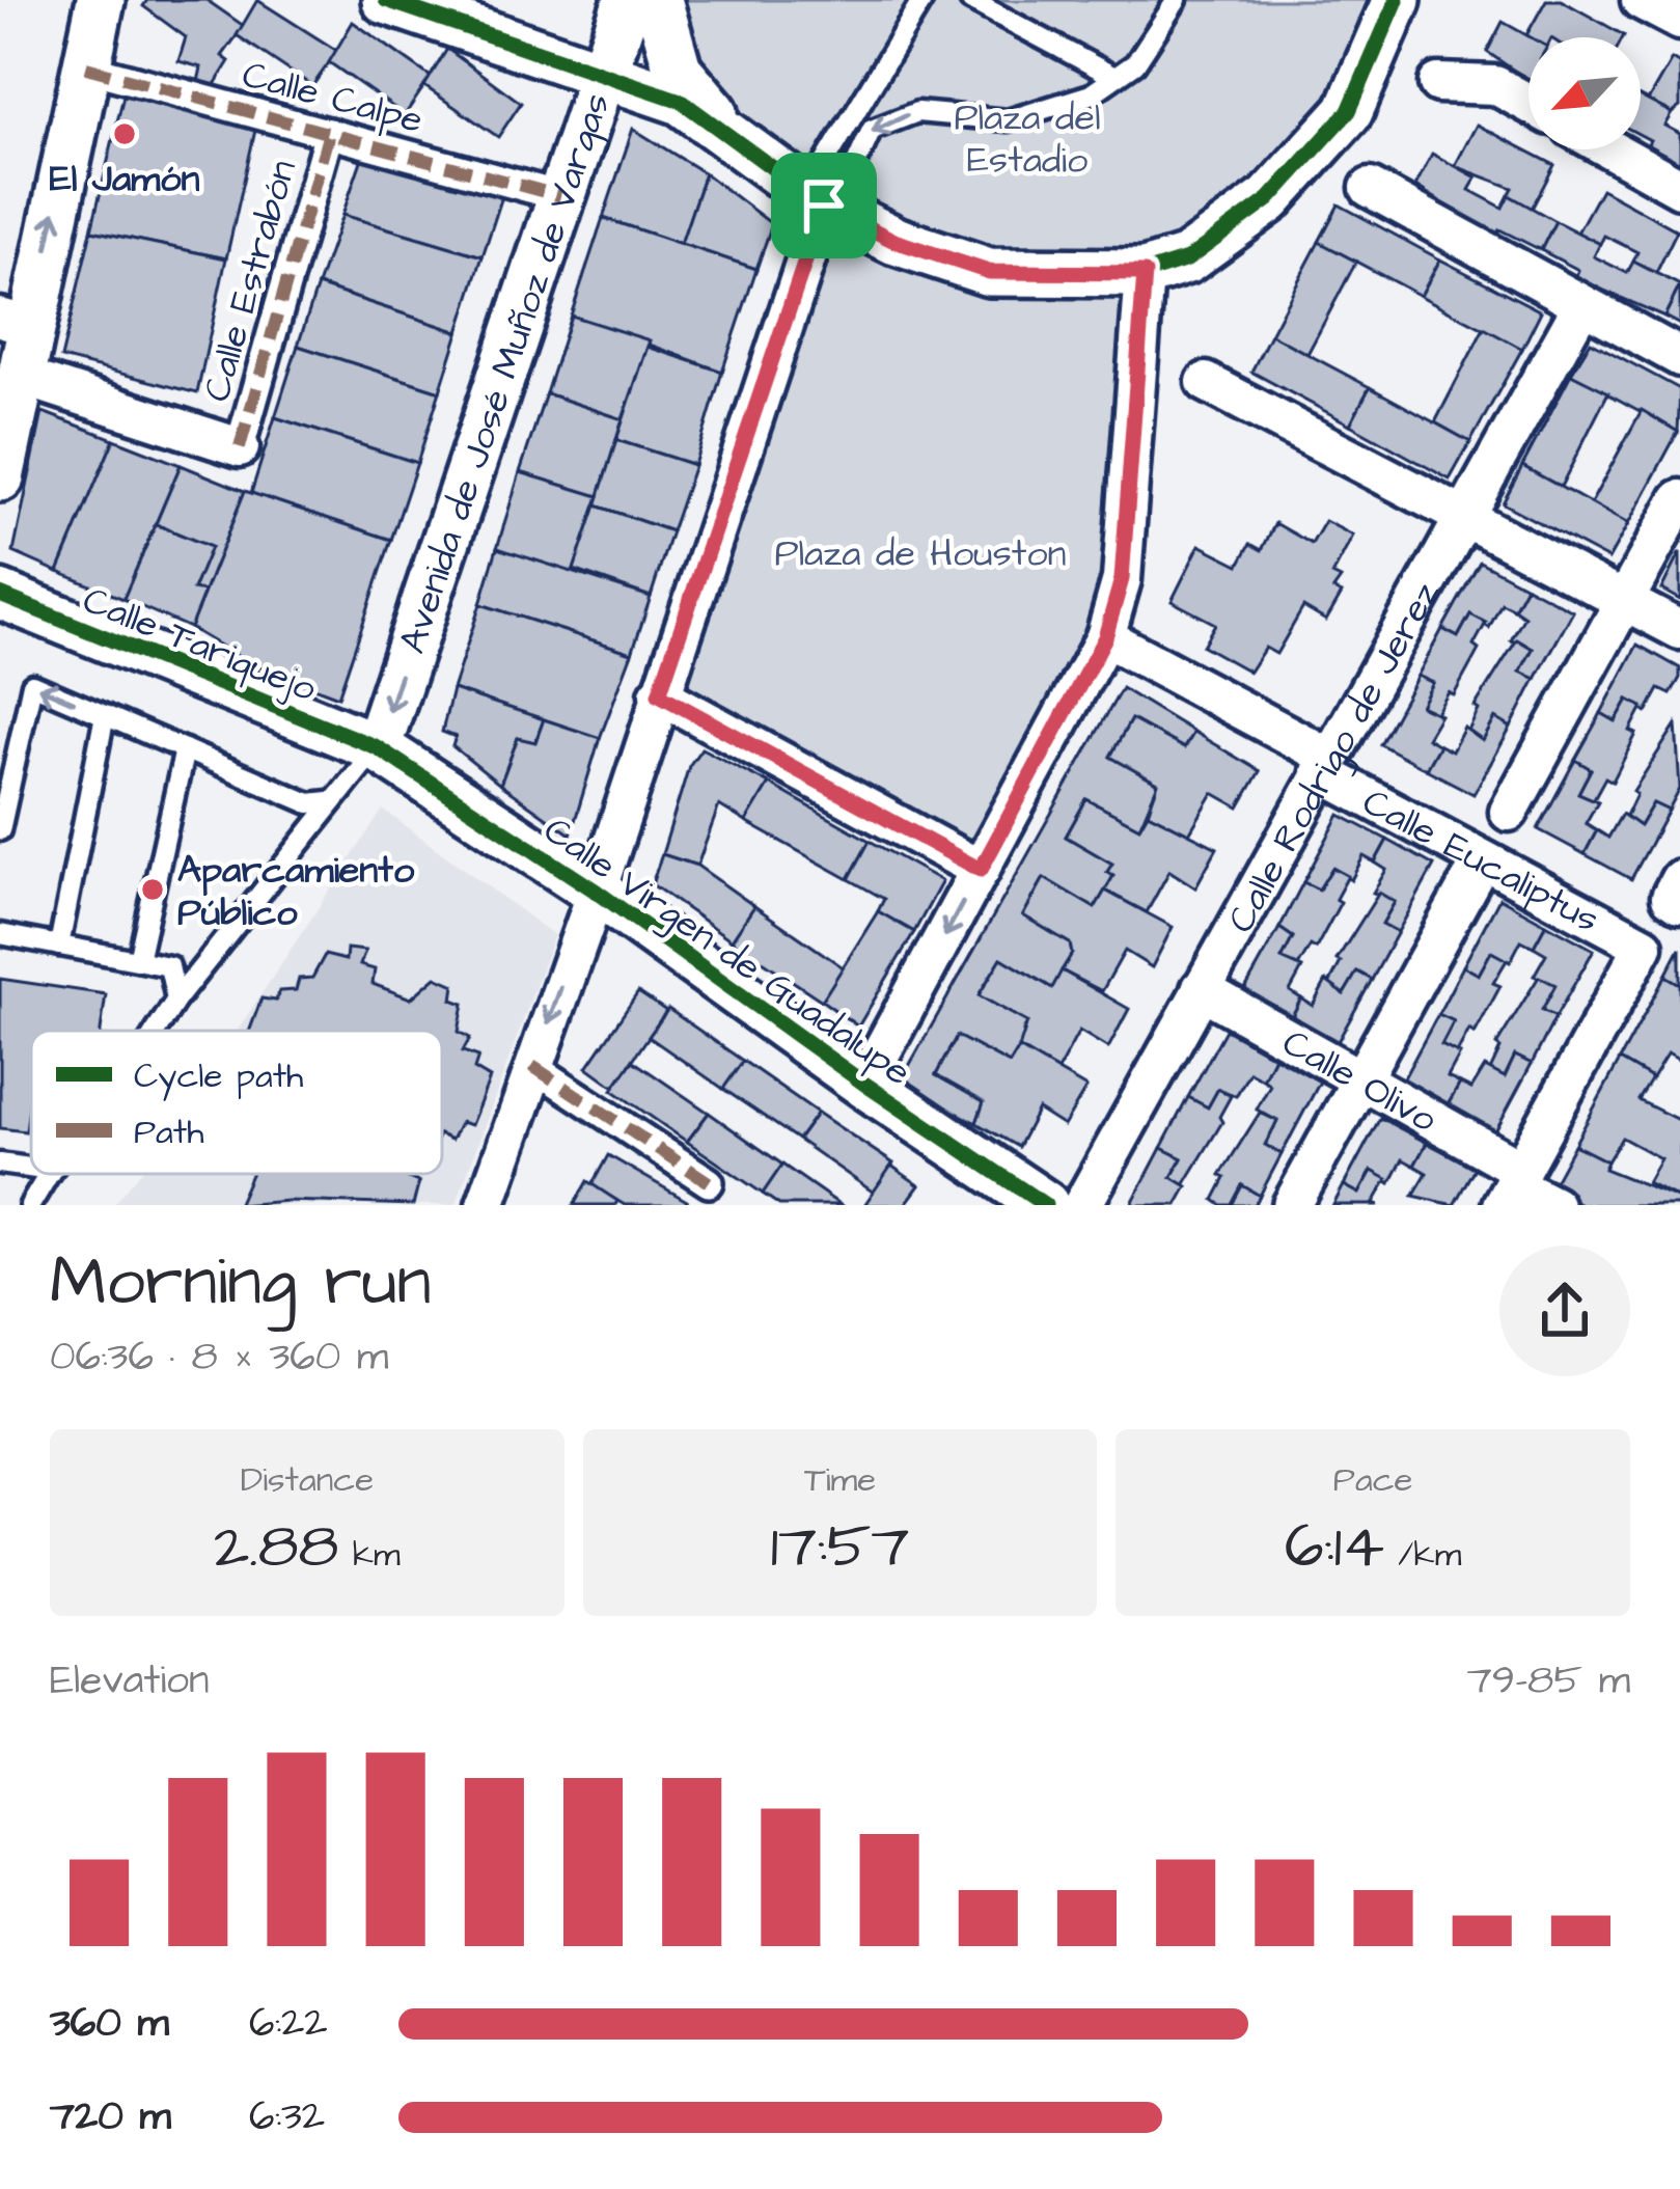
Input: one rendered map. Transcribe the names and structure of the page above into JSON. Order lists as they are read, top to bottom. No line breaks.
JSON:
{"streets":{"street":["Calle Calpe","Calle Estrabón","Avenida de José Muñoz de Vargas","Calle Tariquejo","Calle Rodrigo de Jerez","Calle Eucaliptus","Calle Virgen de Guadalupe","Calle Olivo"]},"crossings":[["Calle Calpe","Calle Estrabón"],["Calle Calpe","Avenida de José Muñoz de Vargas"],["Avenida de José Muñoz de Vargas","Calle Tariquejo"],["Avenida de José Muñoz de Vargas","Calle Virgen de Guadalupe"],["Calle Tariquejo","Calle Virgen de Guadalupe"],["Calle Rodrigo de Jerez","Calle Eucaliptus"],["Calle Rodrigo de Jerez","Calle Olivo"],["Calle Eucaliptus","Calle Olivo"]],"parks":["Plaza del Estadio","Plaza de Houston"],"places":["El Jamón","Aparcamiento Público"],"legend":["Cycle path","Path"],"north":"bottom left","page":{"heading":["Morning run","06:36 · 8 × 360 m"],"stats":[["Distance","2.88 km"],["Time","17:57"],["Pace","6:14 /km"]],"chart":["Elevation","79–85 m"],"list":[{"name":"360 m","note":"6:22"},{"name":"720 m","note":"6:32"}]}}
